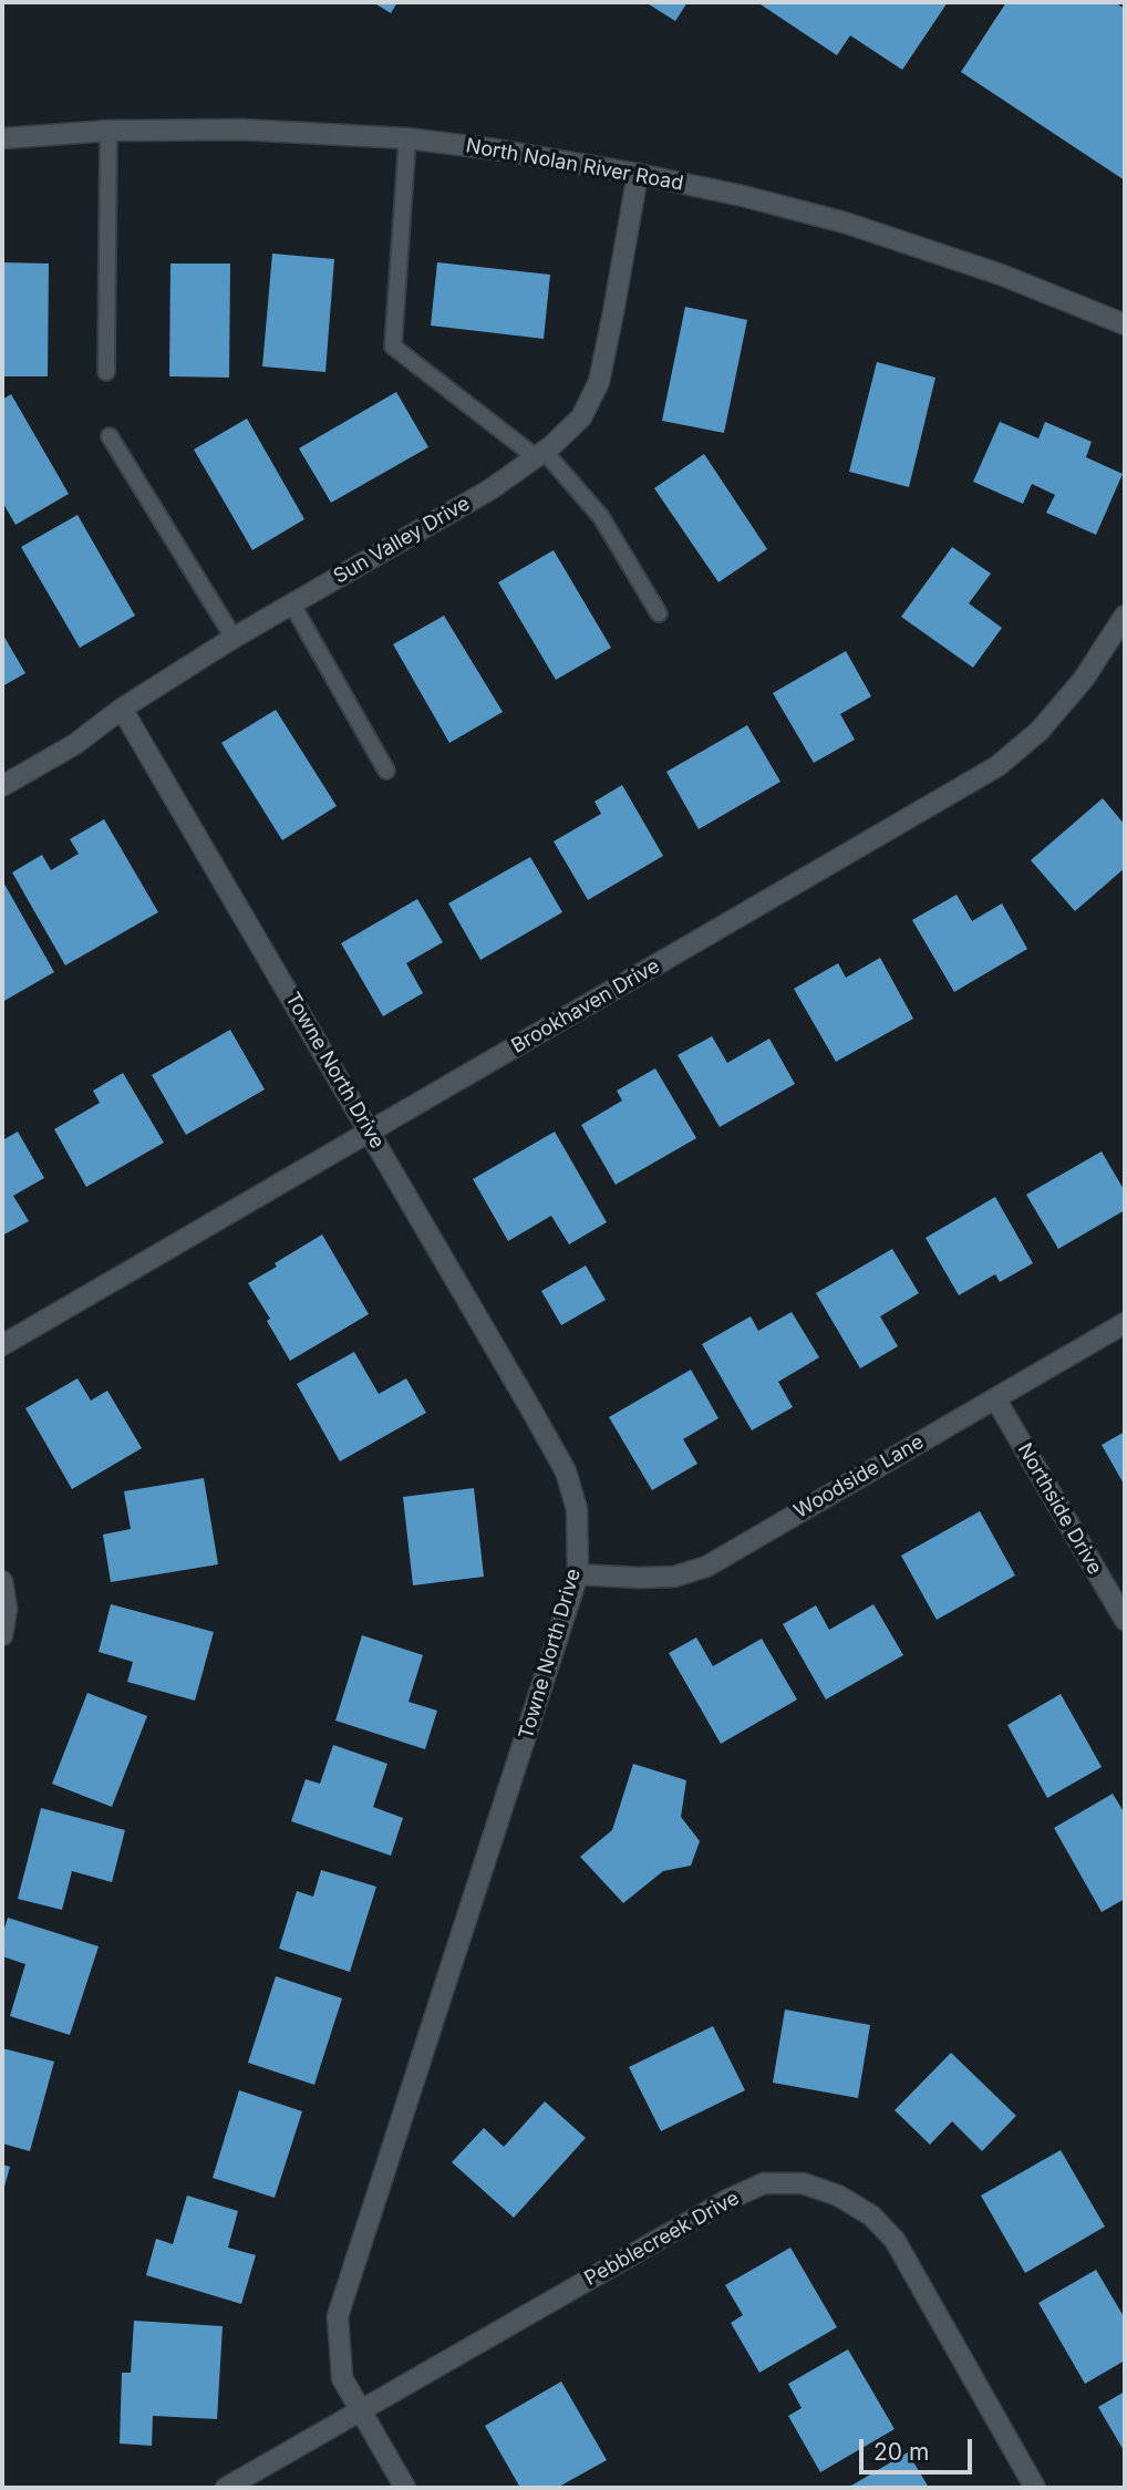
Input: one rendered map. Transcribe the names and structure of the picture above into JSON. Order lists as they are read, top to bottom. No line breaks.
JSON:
{"streets":{"street":["North Nolan River Road","Sun Valley Drive","Brookhaven Drive","Towne North Drive","Woodside Lane","Northside Drive","Pebblecreek Drive"]},"crossings":[["North Nolan River Road","Sun Valley Drive"],["Sun Valley Drive","Towne North Drive"],["Brookhaven Drive","Towne North Drive"],["Towne North Drive","Woodside Lane"],["Towne North Drive","Pebblecreek Drive"],["Woodside Lane","Northside Drive"]],"scale_bar":"20 m"}
